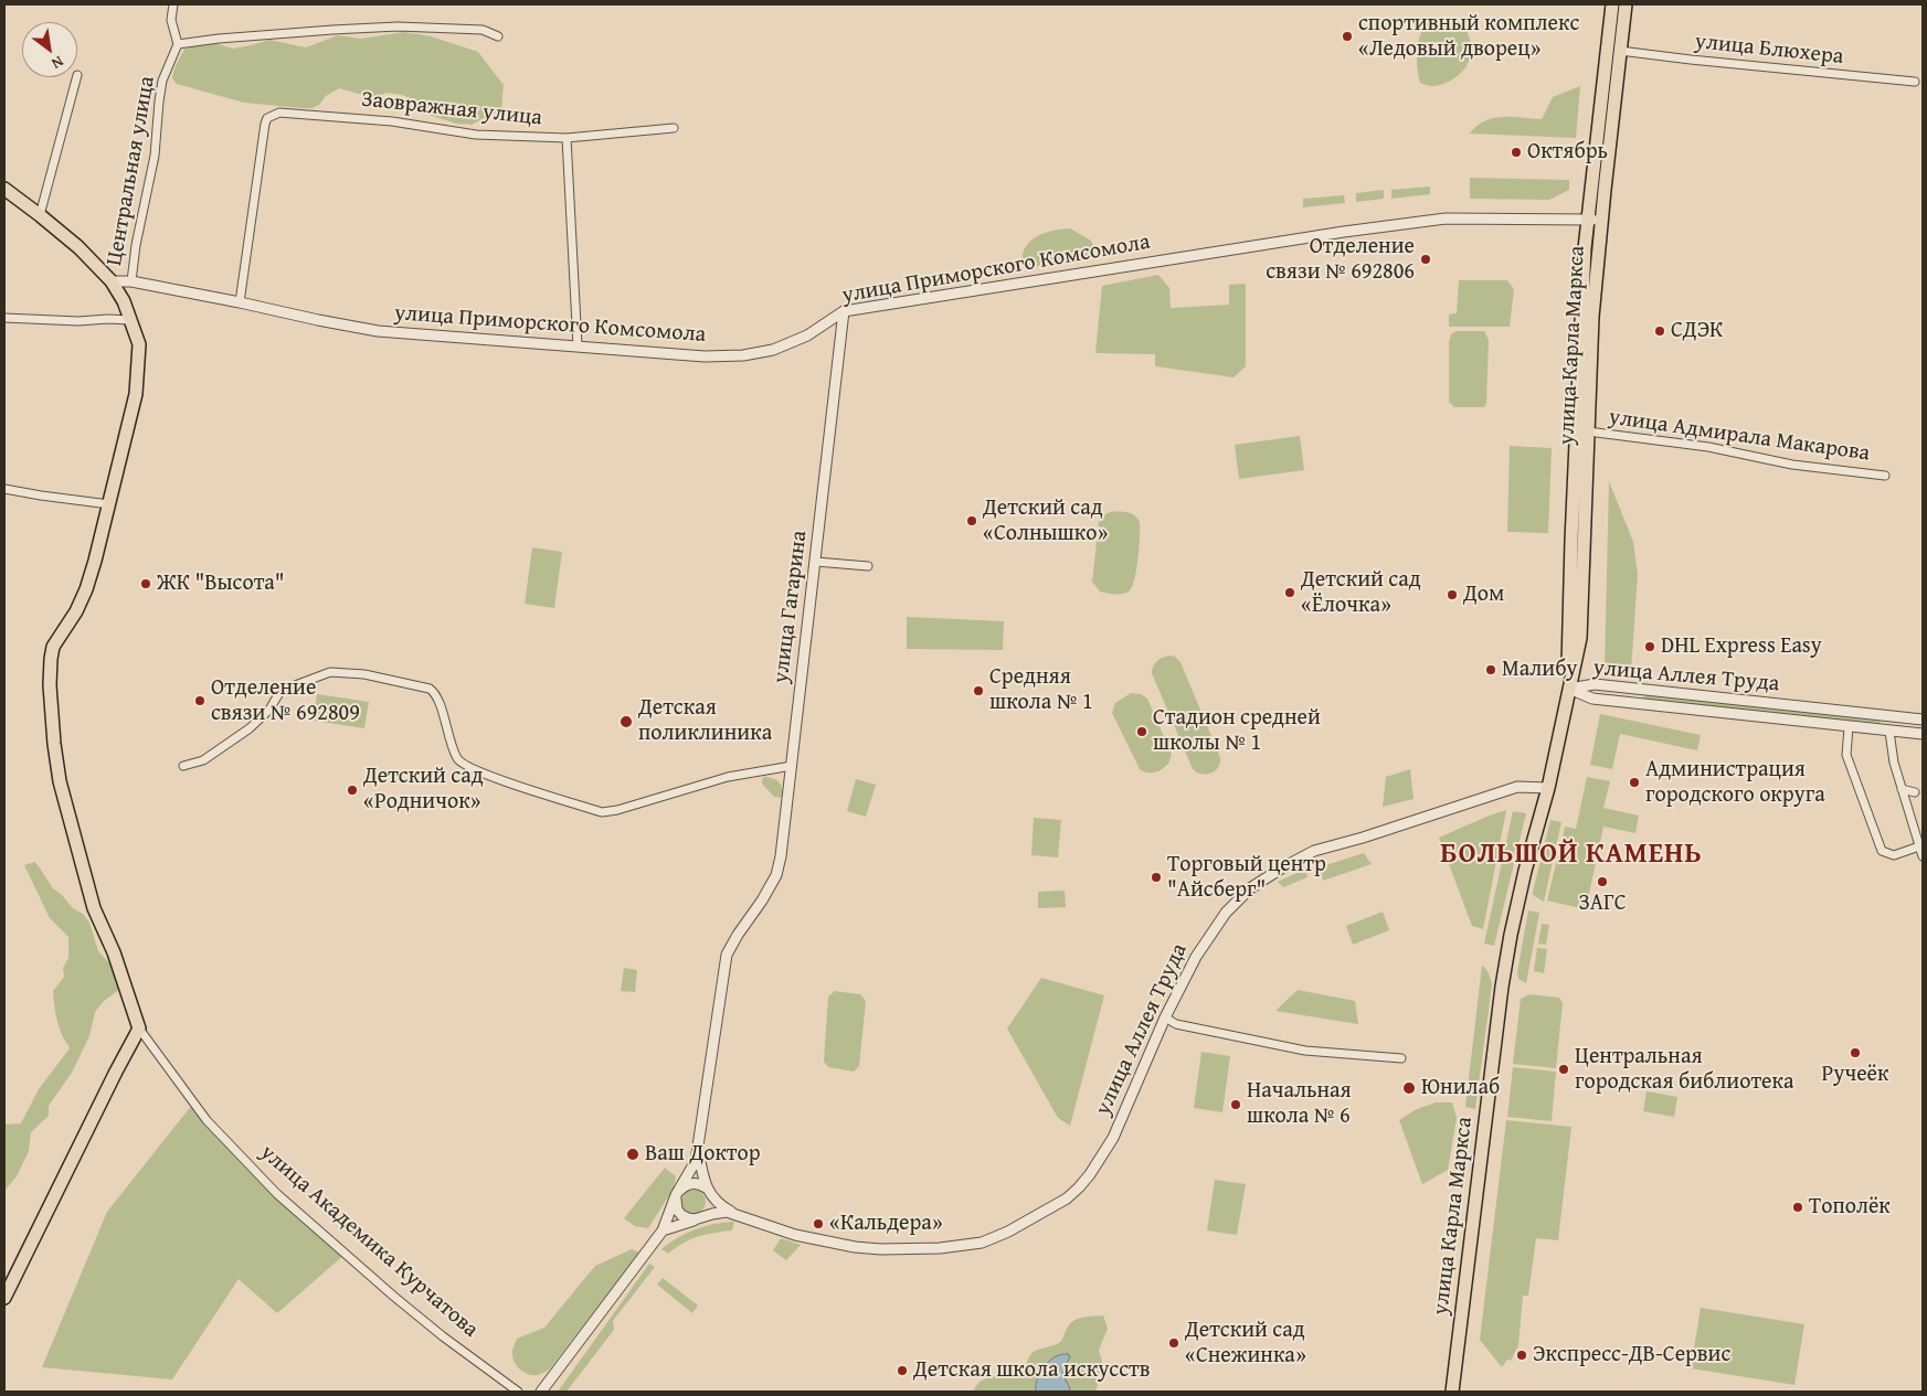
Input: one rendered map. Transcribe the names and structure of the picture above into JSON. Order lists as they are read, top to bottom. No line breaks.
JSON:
{"streets":{"main road":["улица Карла Маркса","улица Академика Курчатова"],"street":["улица Блюхера","Заовражная улица","Центральная улица","улица Приморского Комсомола","улица Адмирала Макарова","улица Гагарина","улица Аллея Труда"]},"crossings":[["улица Блюхера","улица Карла Маркса"],["Заовражная улица","улица Приморского Комсомола"],["Центральная улица","улица Приморского Комсомола"],["улица Приморского Комсомола","улица Карла Маркса"],["улица Приморского Комсомола","улица Гагарина"],["улица Приморского Комсомола","улица Академика Курчатова"],["улица Карла Маркса","улица Адмирала Макарова"],["улица Карла Маркса","улица Аллея Труда"]],"districts":["БОЛЬШОЙ КАМЕНЬ"],"places":["спортивный комплекс «Ледовый дворец»","Октябрь","Отделение связи № 692806","СДЭК","Детский сад «Солнышко»","ЖК \"Высота\"","Детский сад «Ёлочка»","Дом","DHL Express Easy","Малибу","Средняя школа № 1","Отделение связи № 692809","Детская поликлиника","Стадион средней школы № 1","Администрация городского округа","Детский сад «Родничок»","Торговый центр \"Айсберг\"","ЗАГС","Ручеёк","Центральная городская библиотека","Юнилаб","Начальная школа № 6","Ваш Доктор","Тополёк","«Кальдера»","Детский сад «Снежинка»","Экспресс-ДВ-Сервис","Детская школа искусств"],"north":"bottom right"}
